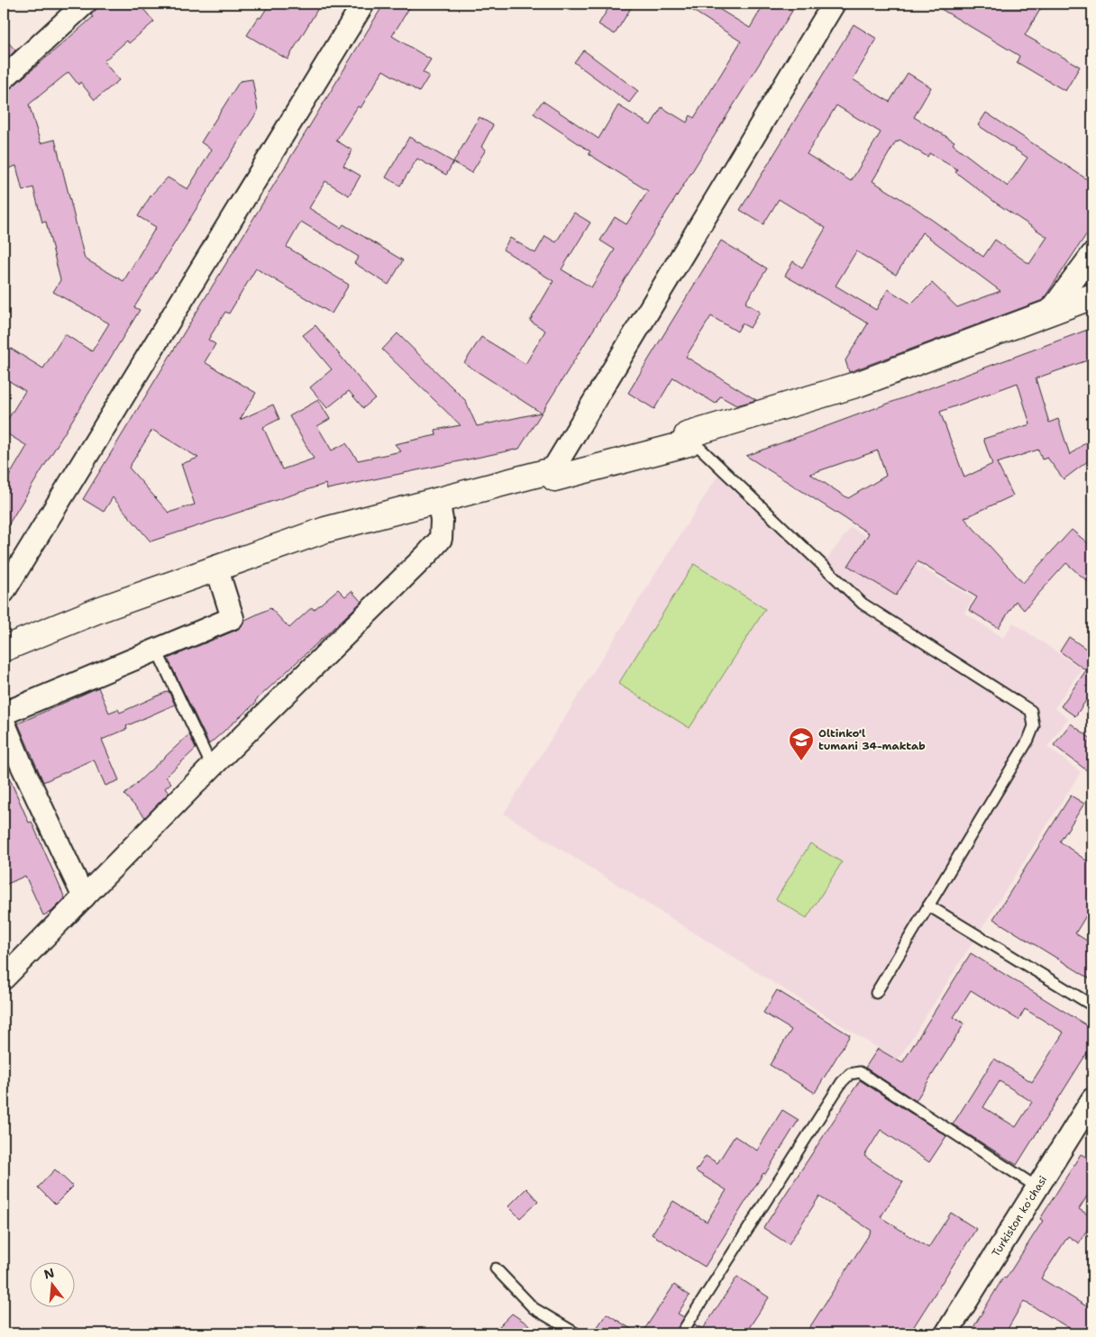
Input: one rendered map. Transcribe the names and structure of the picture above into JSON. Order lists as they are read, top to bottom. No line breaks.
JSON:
{"streets":{"street":["Turkiston koʻchasi"]},"places":{"school or university":["Oltinko'l tumani 34-maktab"]},"north":"top"}
